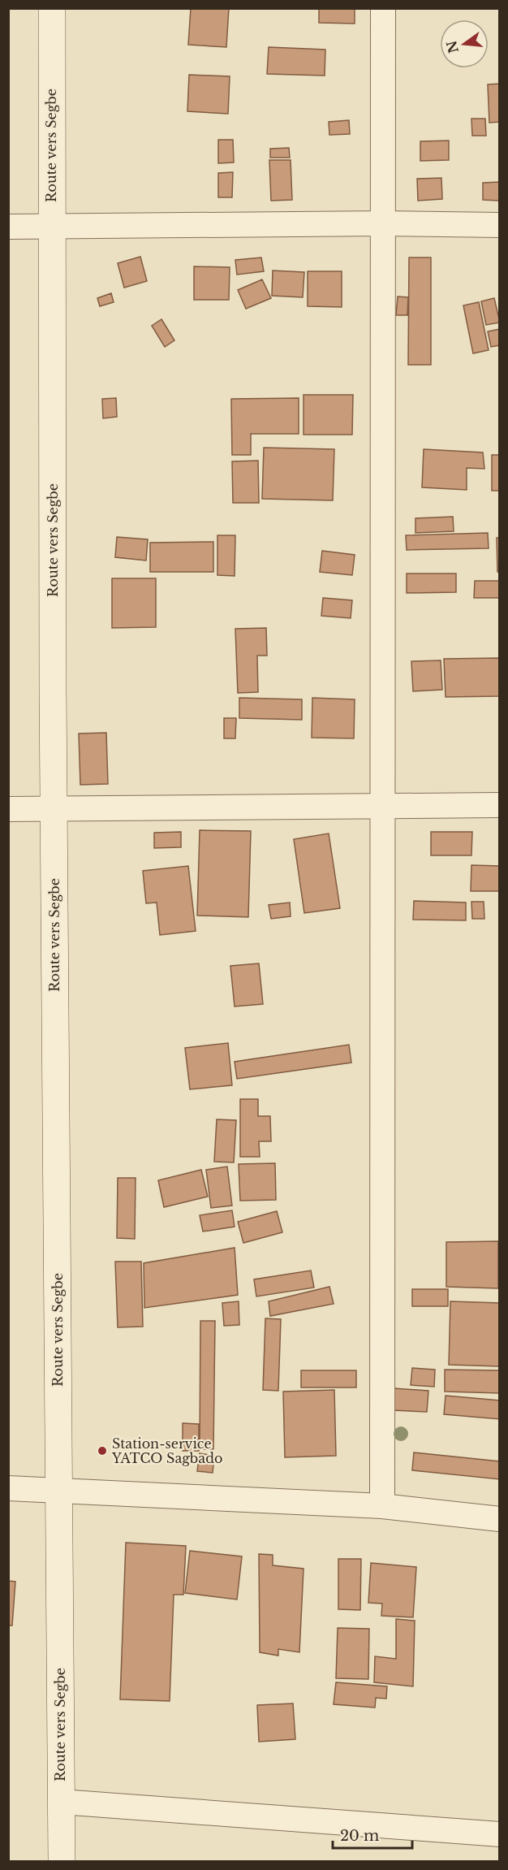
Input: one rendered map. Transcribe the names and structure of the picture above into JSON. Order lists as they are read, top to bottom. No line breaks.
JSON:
{"streets":{"main road":["Route vers Segbe"]},"places":["Station-service YATCO Sagbado"],"scale_bar":"20 m","north":"left"}
